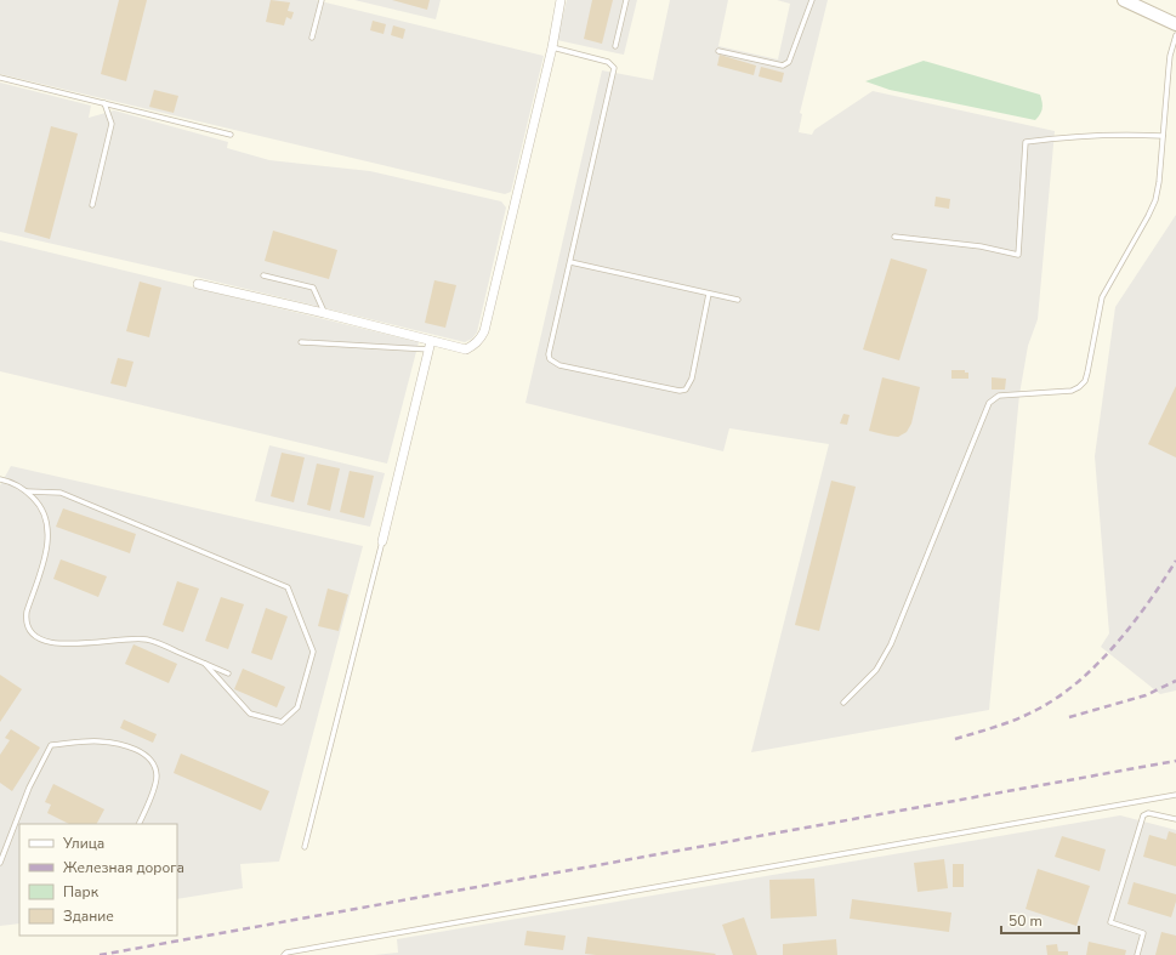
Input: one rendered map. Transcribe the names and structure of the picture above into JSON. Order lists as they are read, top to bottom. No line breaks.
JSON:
{"legend":["Улица","Железная дорога","Парк","Здание"],"scale_bar":"50 m"}
